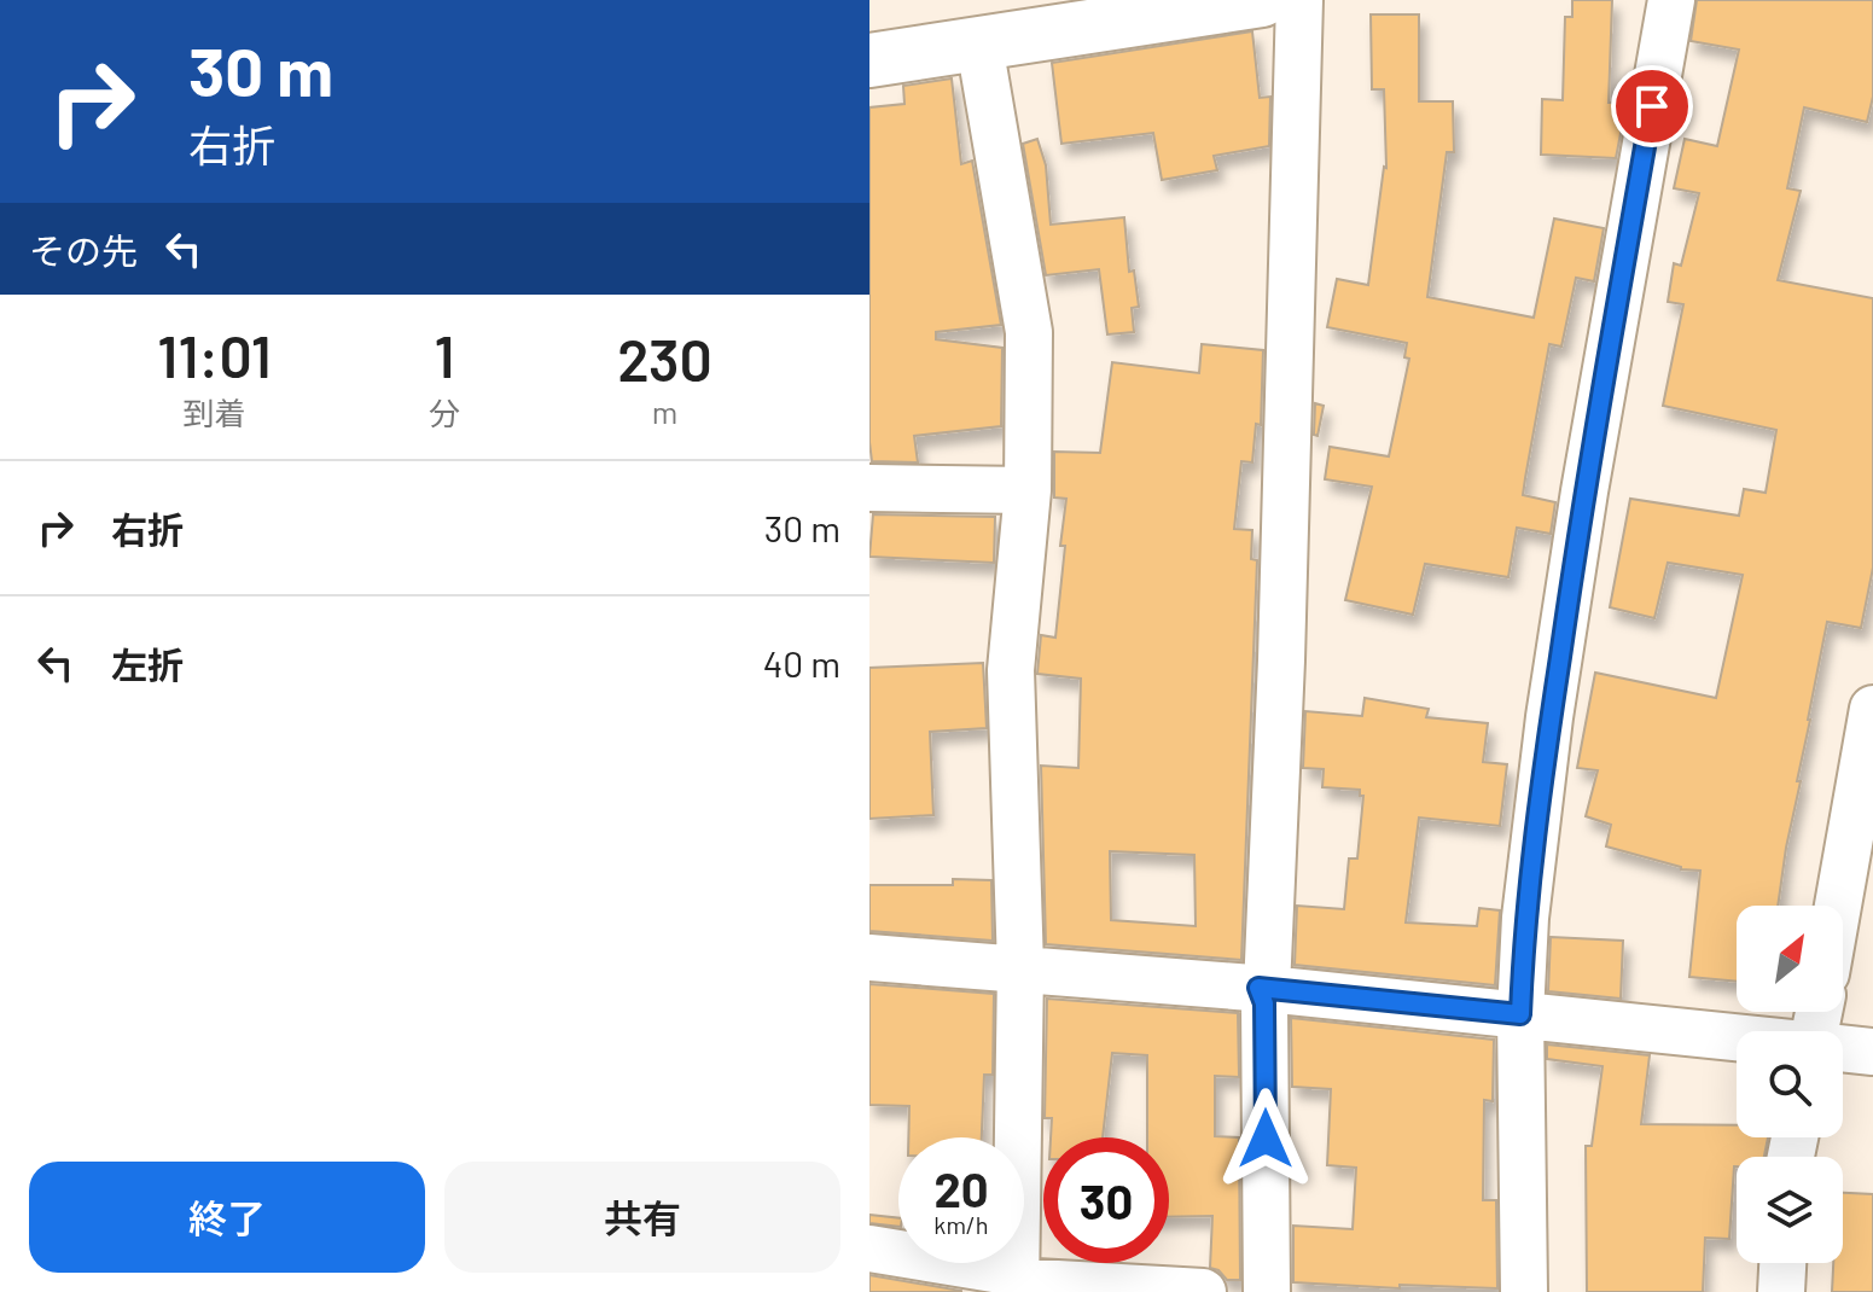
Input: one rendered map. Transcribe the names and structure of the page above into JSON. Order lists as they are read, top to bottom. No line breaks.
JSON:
{"north":"top right","page":{"turn":["30 m","右折"],"then":"その先","eta":["11:01","到着","1","分","230","m"],"list":[{"name":"右折","value":"30 m"},{"name":"左折","value":"40 m"}],"speed":"20 km/h","limit":"30","buttons":["終了","共有"]}}
